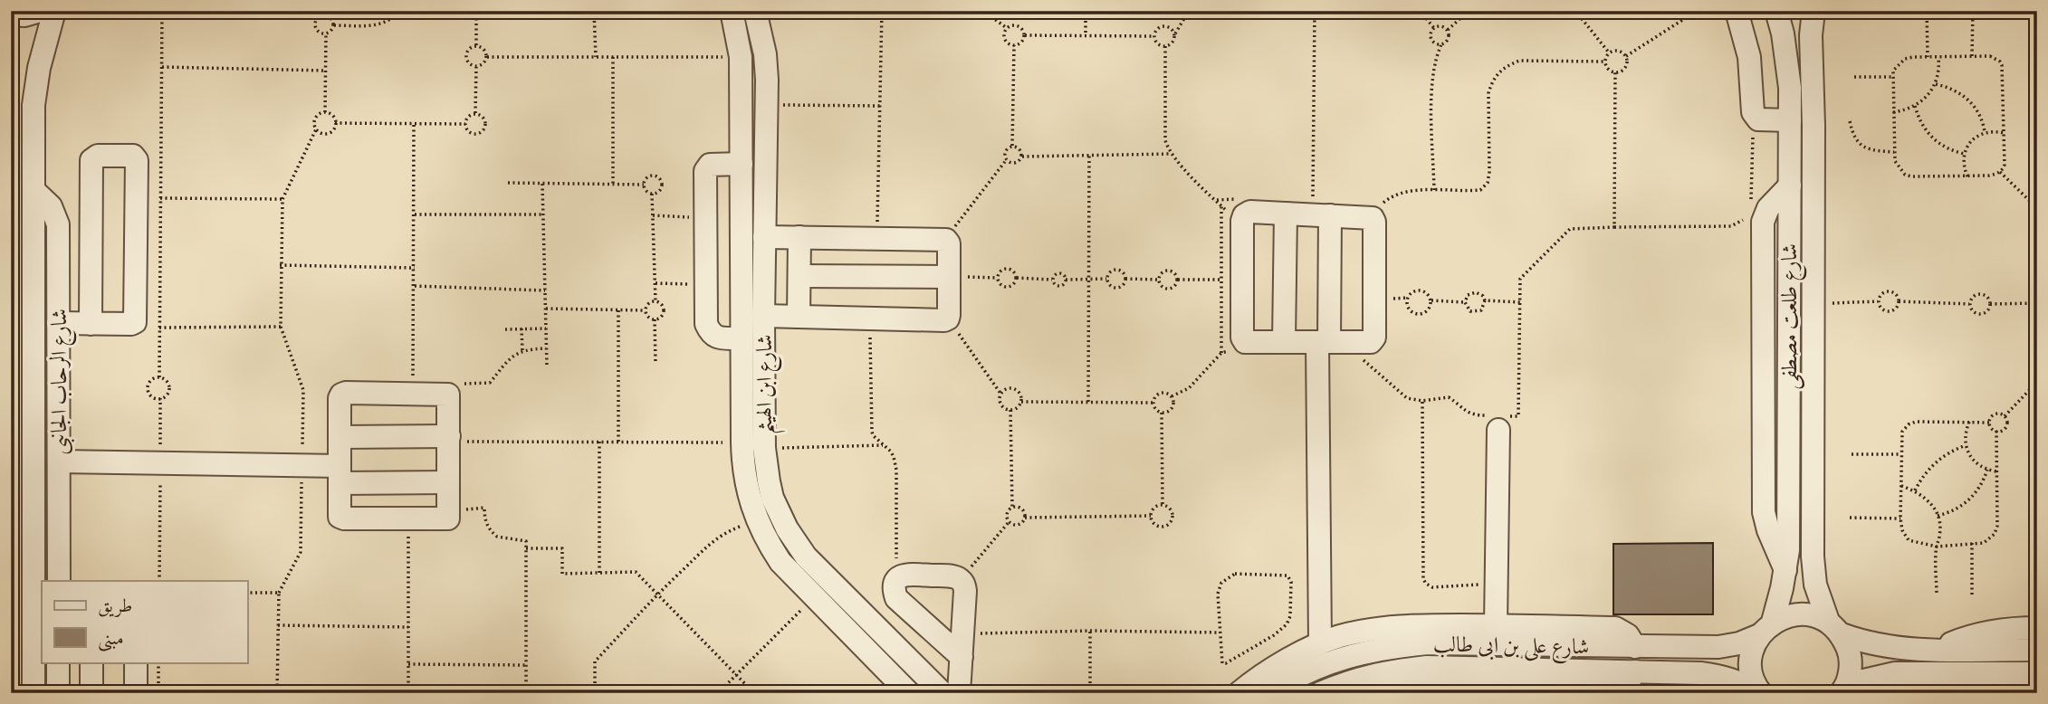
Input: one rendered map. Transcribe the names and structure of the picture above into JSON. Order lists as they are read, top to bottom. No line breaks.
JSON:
{"streets":{"street":["شارع طلعت مصطفى","شارع الرحاب الجانبى","شارع ابن الهيثم","شارع على بن ابى طالب"]},"crossings":[["شارع طلعت مصطفى","شارع على بن ابى طالب"]],"legend":["طريق","مبنى"]}
